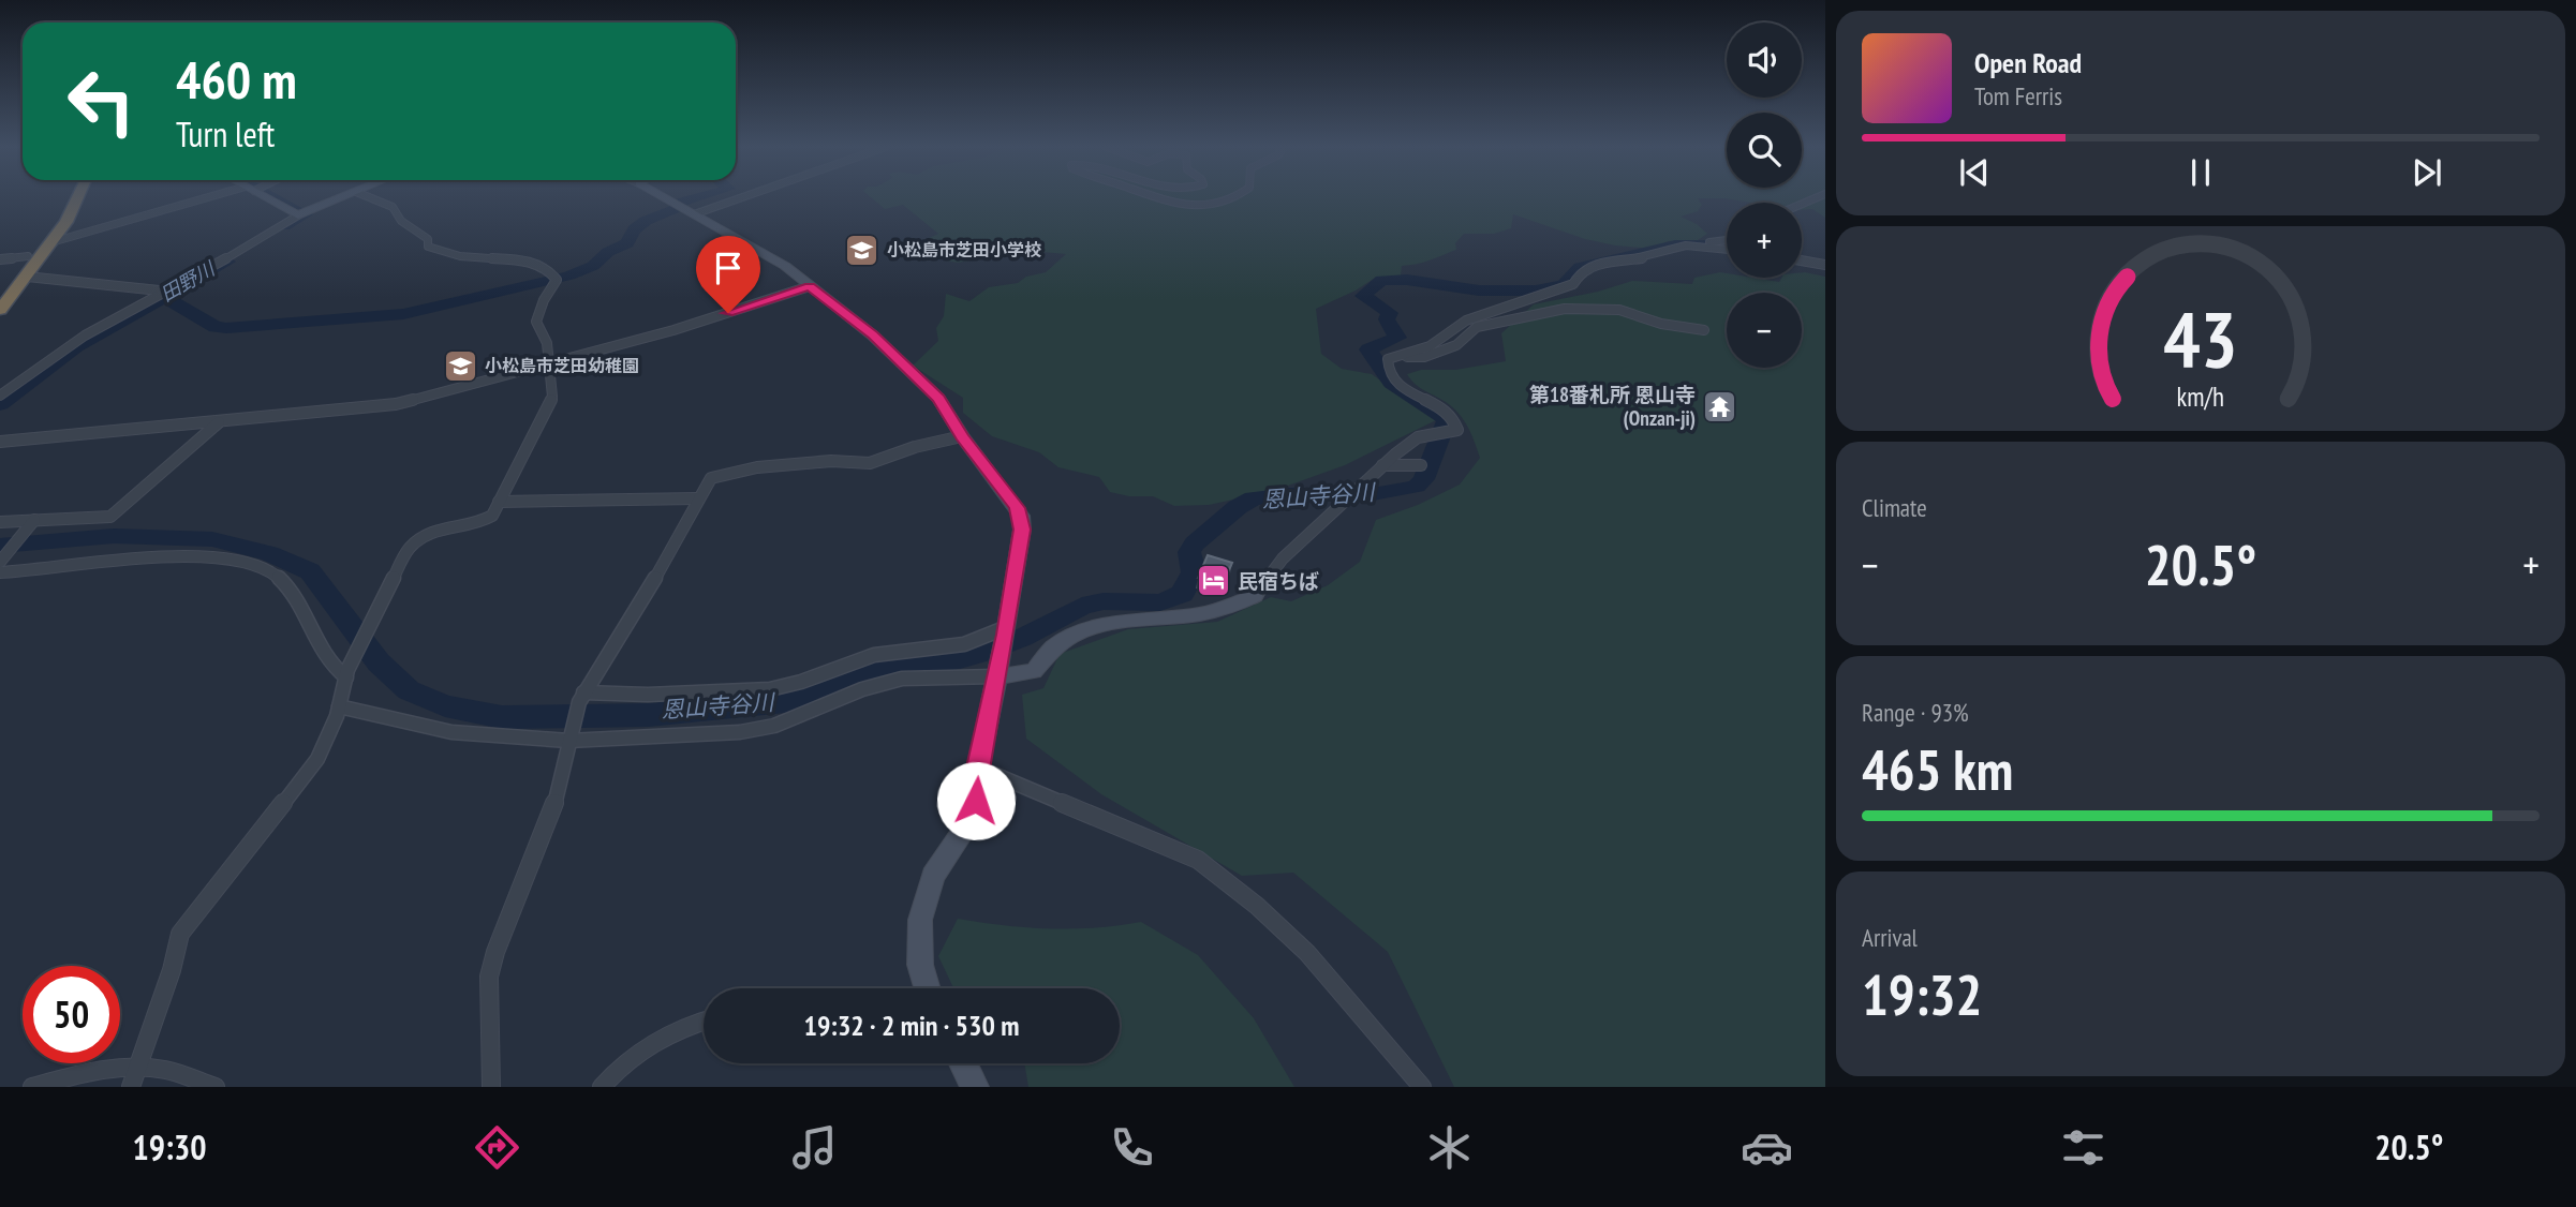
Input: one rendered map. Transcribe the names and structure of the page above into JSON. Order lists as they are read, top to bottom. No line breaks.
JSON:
{"water":["田野川","恩山寺谷川"],"places":{"school or university":["小松島市芝田小学校","小松島市芝田幼稚園"],"temple":["第18番札所 恩山寺 (Onzan-ji)"],"hotel":["民宿ちば"]},"page":{"map_buttons":["+","−"],"turn":["460 m","Turn left"],"song":["Open Road","Tom Ferris"],"tile":["Climate",["Range · 93%","465 km"],["Arrival","19:32"]],"heat":["−","20.5°","+"],"limit":"50","trip":"19:32 · 2 min · 530 m","tabs":["19:30","20.5°"],"gauge":["43","km/h"]}}
